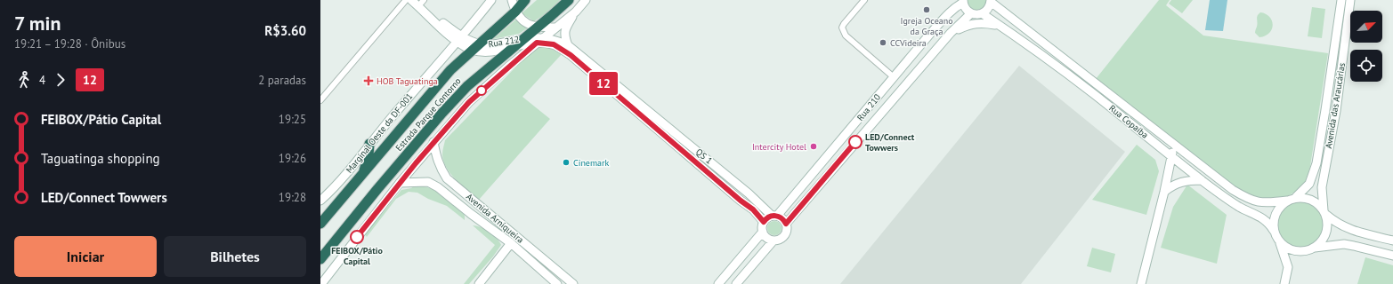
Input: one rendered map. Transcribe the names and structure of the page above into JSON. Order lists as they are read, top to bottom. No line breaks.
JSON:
{"streets":{"highway":["Estrada Parque Contorno"],"main road":["Rua 212","Avenida das Araucárias","Rua 210","Rua Copaíba","Marginal Oeste da DF-001","QS 1","Avenida Arniqueira"]},"crossings":[["Rua 212","Rua 210"],["Rua 212","Estrada Parque Contorno"],["Rua 212","Marginal Oeste da DF-001"],["Rua 212","QS 1"],["Avenida das Araucárias","Rua Copaíba"],["Rua 210","QS 1"]],"places":{"other":["Igreja Oceano da Graça","CCVideira","LED/Connect Towwers","Intercity Hotel","Cinemark","FEIBOX/Pátio Capital"],"health":["HOB Taguatinga"]},"lines":["bus line 12"],"north":"top right","page":{"heading":["7 min","19:21 – 19:28 · Ônibus","R$3.60"],"on_map":"12","legs":["4","12","2 paradas"],"list":[{"name":"FEIBOX/Pátio Capital","value":"19:25"},{"name":"Taguatinga shopping","value":"19:26"},{"name":"LED/Connect Towwers","value":"19:28"}],"buttons":["Iniciar","Bilhetes"]}}
